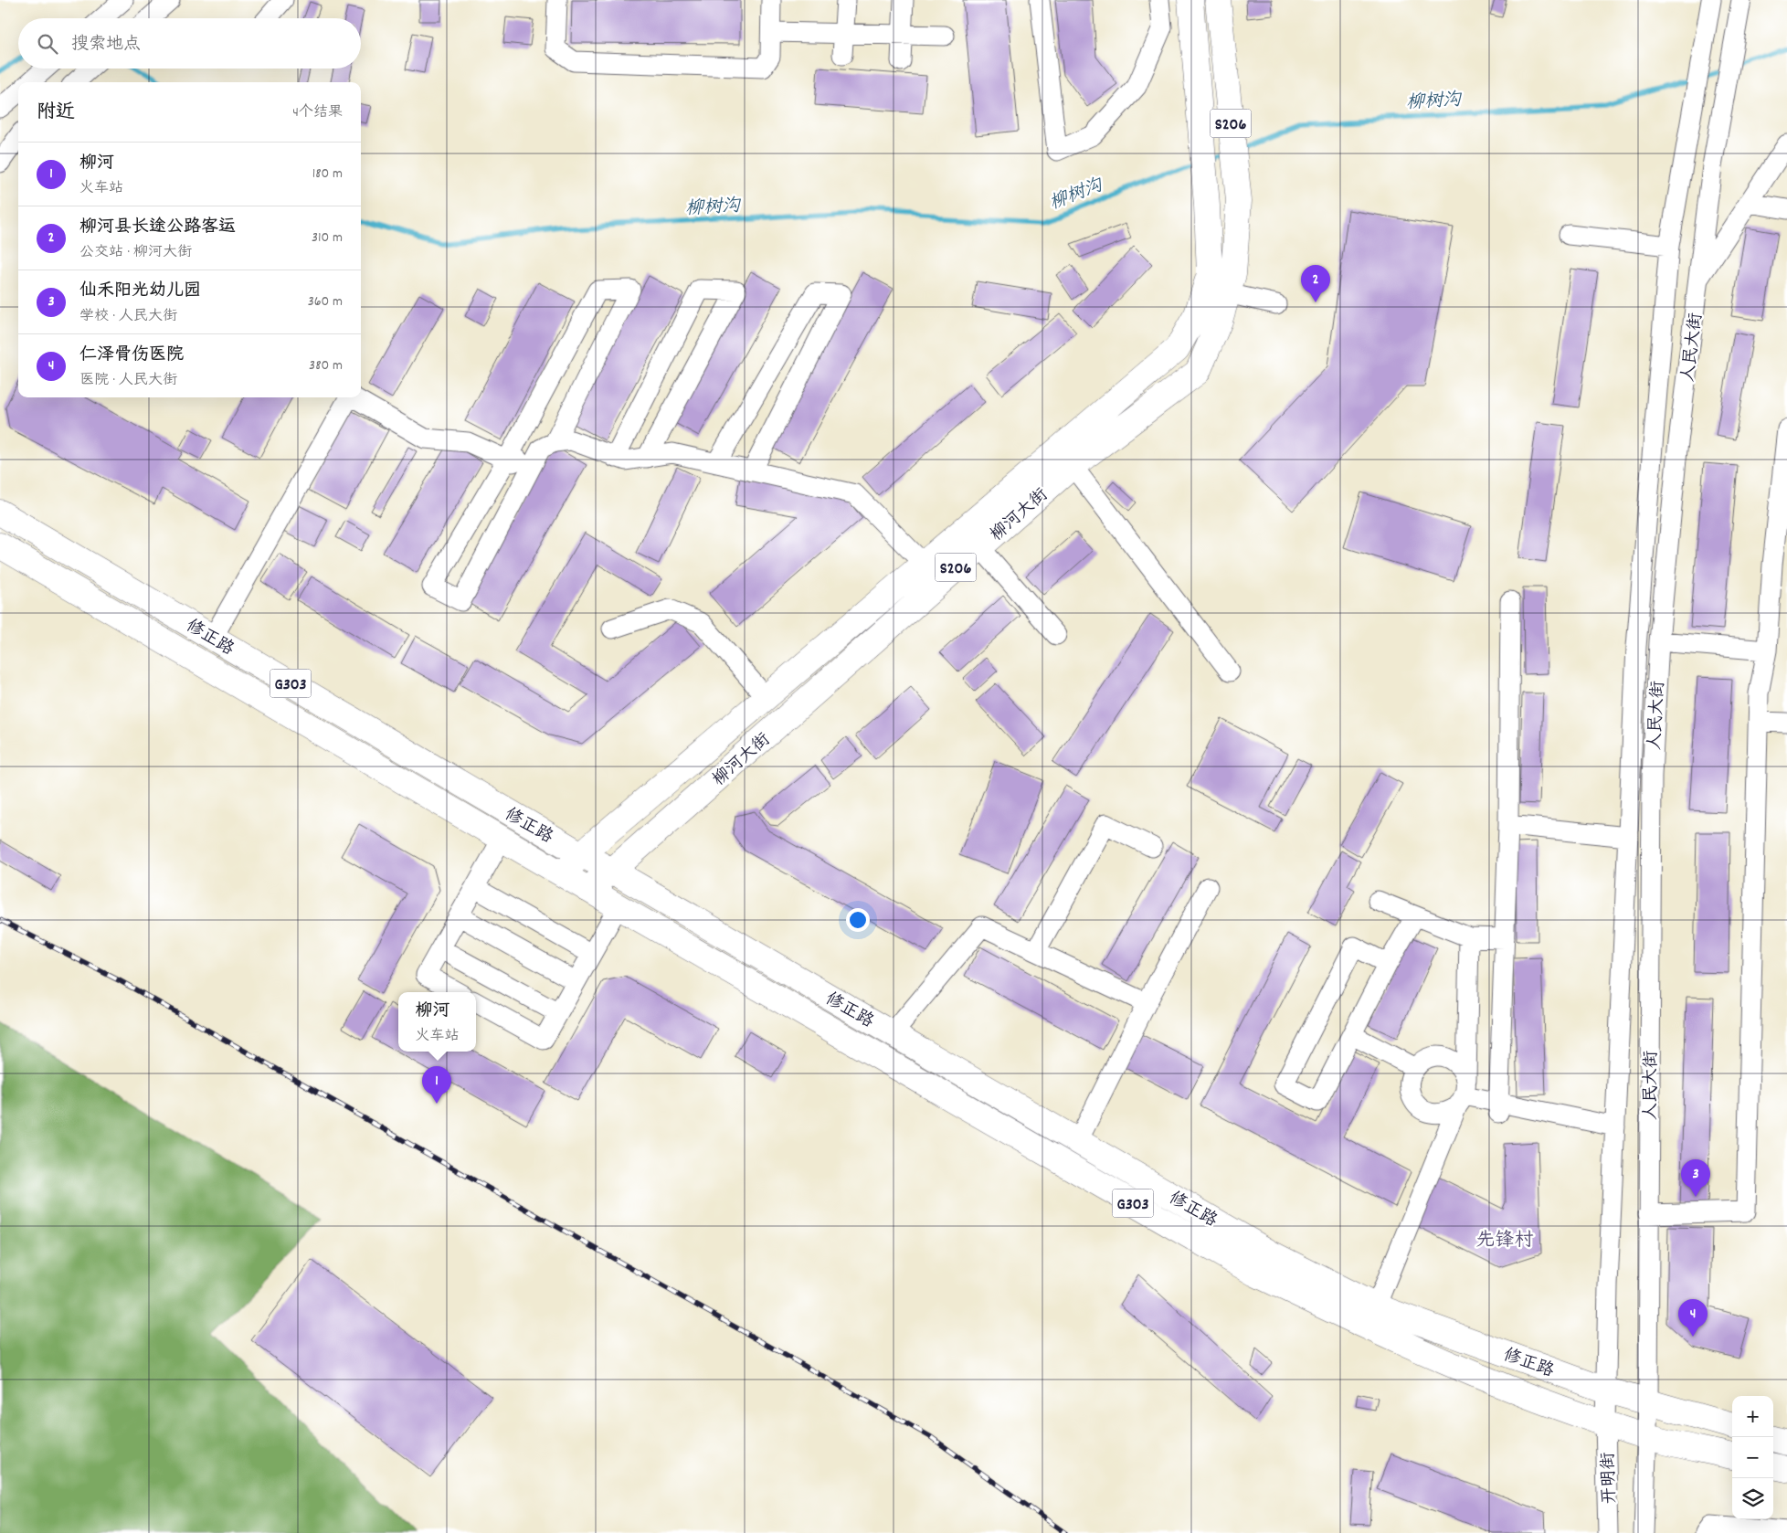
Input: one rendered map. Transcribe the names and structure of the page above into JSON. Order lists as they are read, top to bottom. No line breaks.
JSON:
{"streets":{"main road":["S206","柳河大街","修正路","G303"],"street":["人民大街","开明街"]},"crossings":[["S206","柳河大街"],["人民大街","修正路"],["人民大街","开明街"],["柳河大街","修正路"],["修正路","开明街"]],"districts":["先锋村"],"water":["柳树沟"],"page":{"search":"搜索地点","heading":["附近","4个结果"],"list":[{"mark":"1","name":"柳河","note":"火车站","value":"180 m"},{"mark":"2","name":"柳河县长途公路客运","note":"公交站 · 柳河大街","value":"310 m"},{"mark":"3","name":"仙禾阳光幼儿园","note":"学校 · 人民大街","value":"360 m"},{"mark":"4","name":"仁泽骨伤医院","note":"医院 · 人民大街","value":"380 m"}],"pins":["2","1","3","4"],"popup":["柳河","火车站"],"map_buttons":["+","−"]}}
